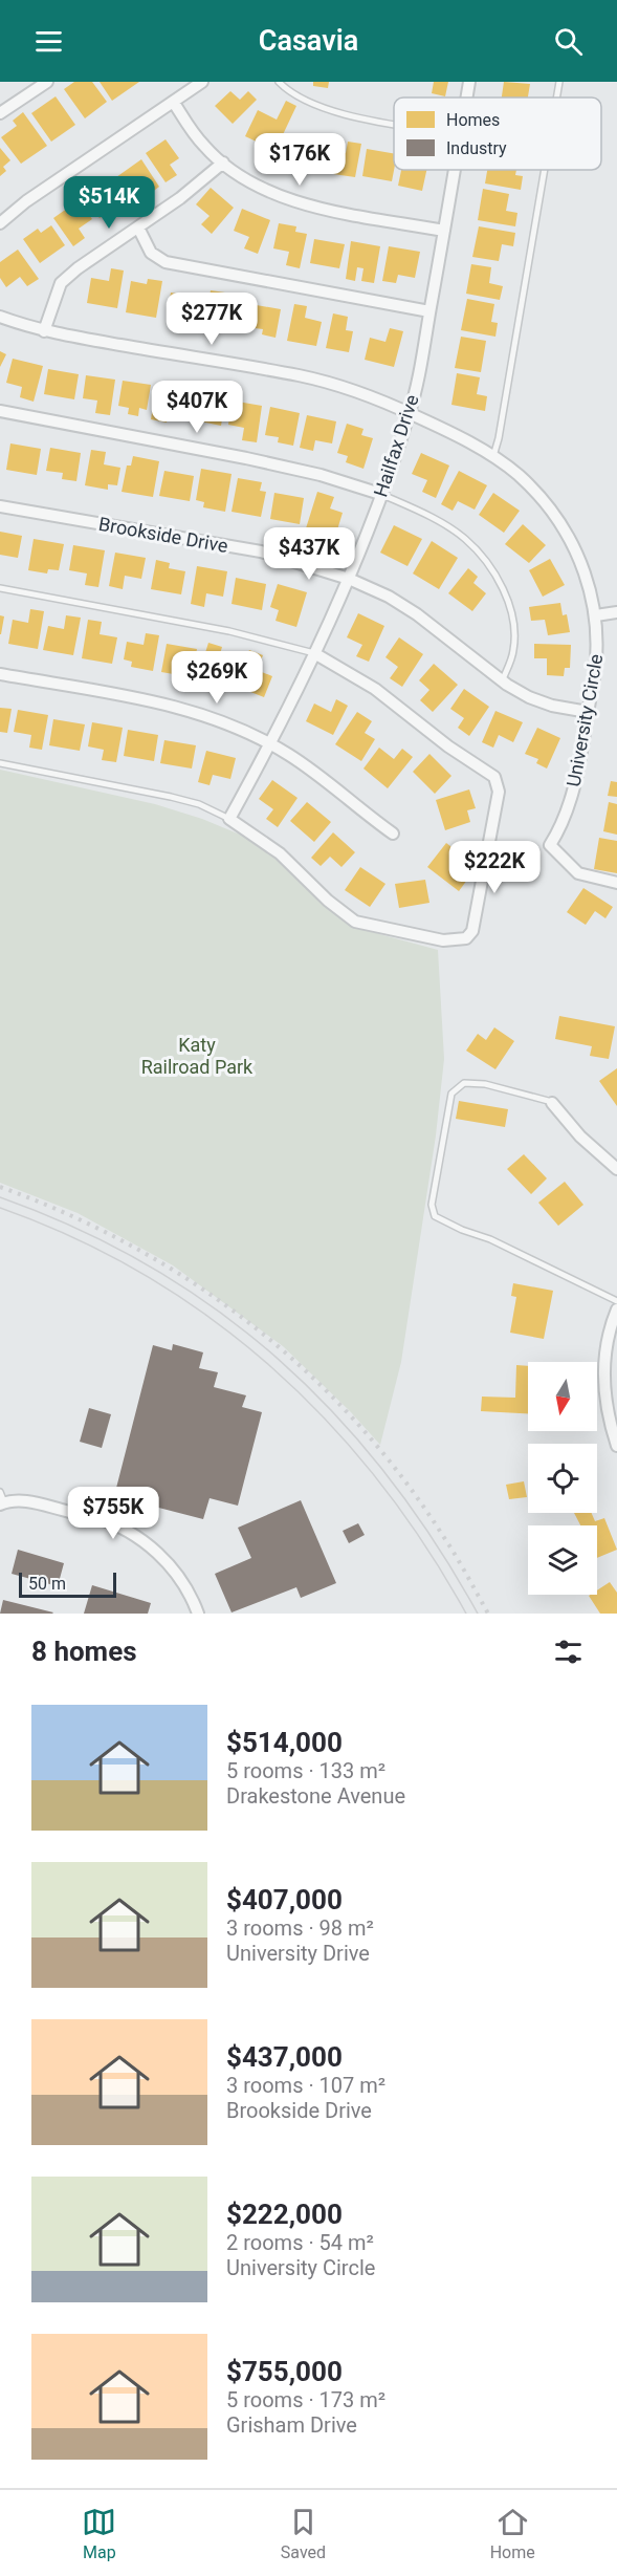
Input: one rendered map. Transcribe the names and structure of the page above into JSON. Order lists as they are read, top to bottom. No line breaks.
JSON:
{"streets":{"street":["Hailfax Drive","Brookside Drive","University Circle"]},"crossings":[["Hailfax Drive","Brookside Drive"],["Hailfax Drive","University Circle"],["Brookside Drive","University Circle"]],"parks":["Katy Railroad Park"],"legend":["Homes","Industry"],"scale_bar":"50 m","north":"bottom","page":{"header":"Casavia","price":["$176K","$514K","$277K","$407K","$437K","$269K","$222K","$755K"],"scale":"50 m","heading":"8 homes","list":[{"name":"$514,000","note":"5 rooms · 133 m² · Drakestone Avenue"},{"name":"$407,000","note":"3 rooms · 98 m² · University Drive"},{"name":"$437,000","note":"3 rooms · 107 m² · Brookside Drive"},{"name":"$222,000","note":"2 rooms · 54 m² · University Circle"},{"name":"$755,000","note":"5 rooms · 173 m² · Grisham Drive"}],"tabs":["Map","Saved","Home"]}}
